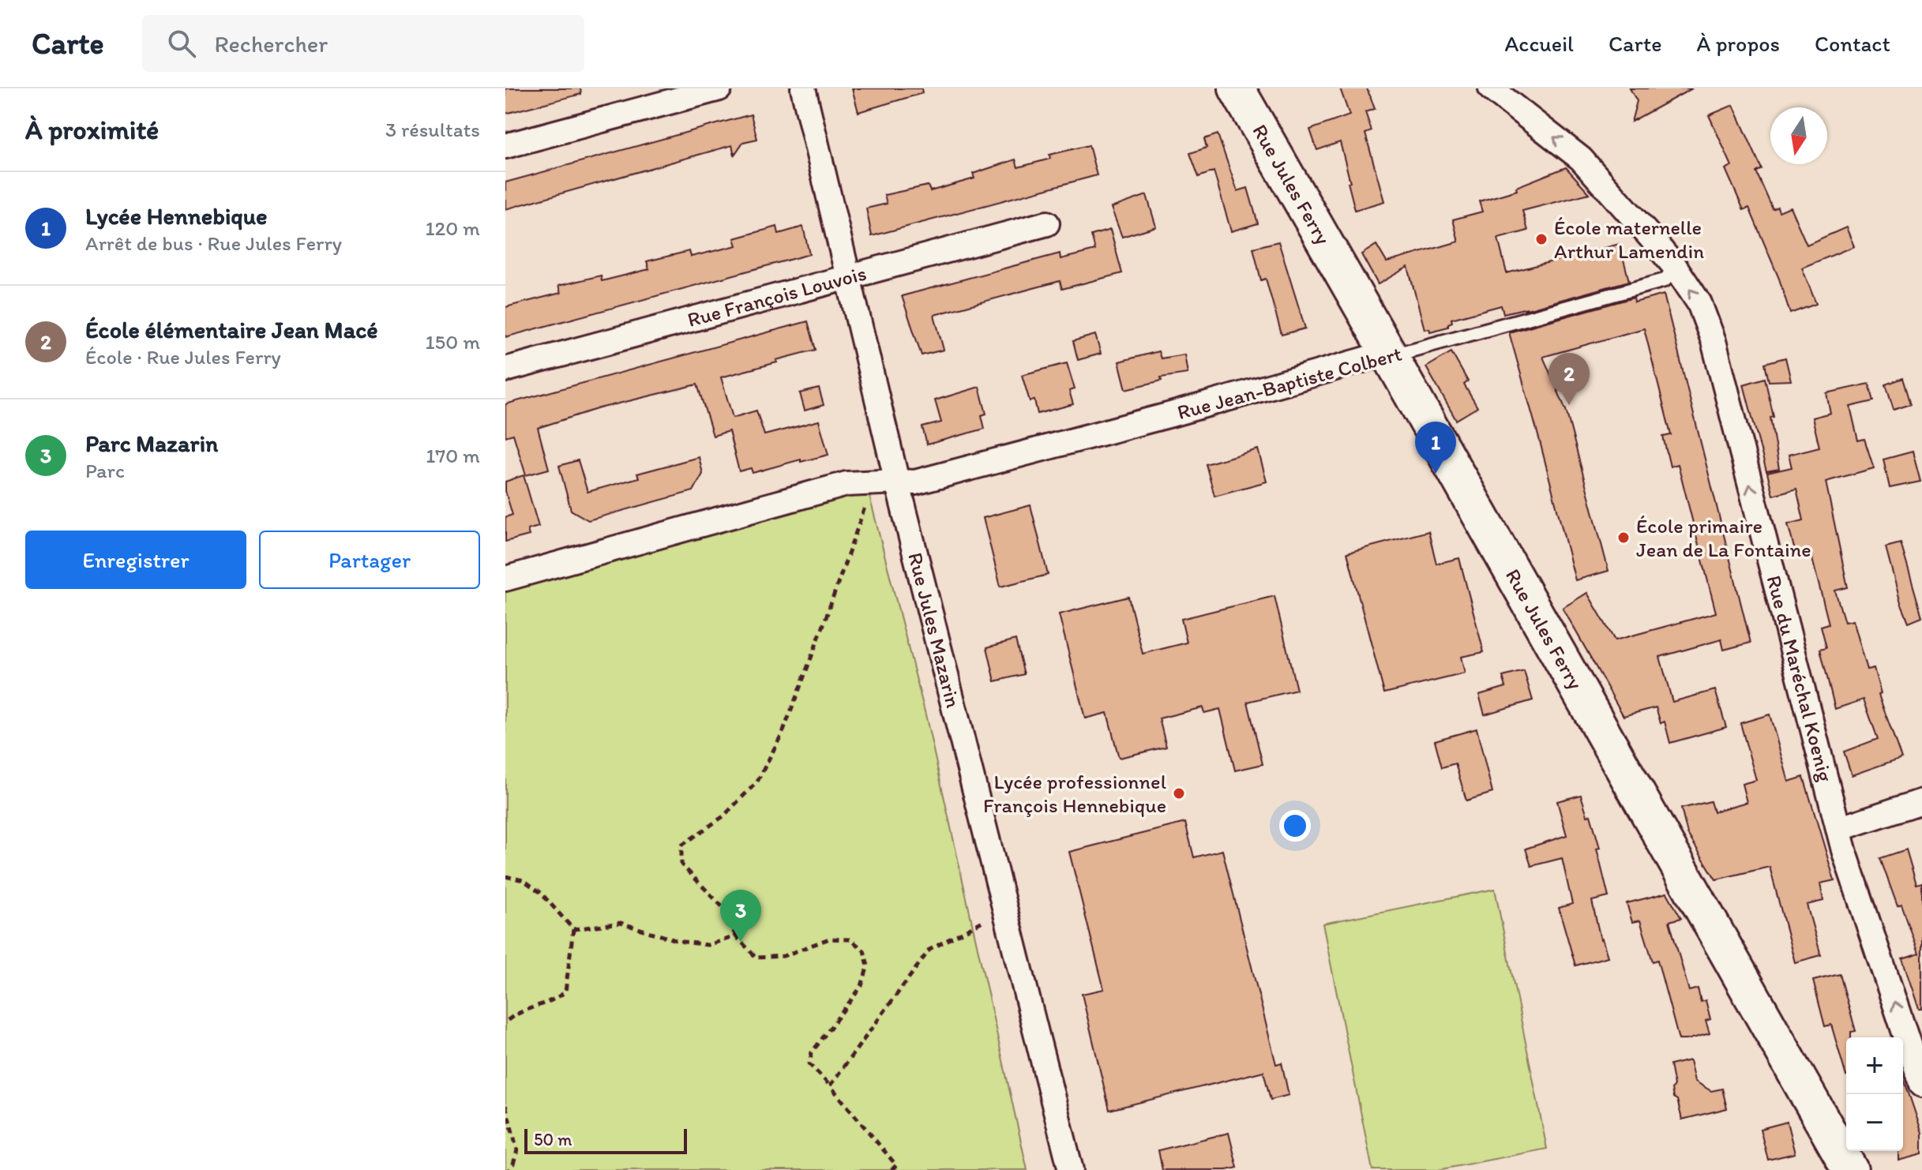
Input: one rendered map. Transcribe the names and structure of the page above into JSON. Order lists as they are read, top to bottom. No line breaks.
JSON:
{"streets":{"street":["Rue Jules Ferry","Rue François Louvois","Rue Jean-Baptiste Colbert","Rue Jules Mazarin","Rue du Maréchal Koenig"]},"crossings":[["Rue Jules Ferry","Rue Jean-Baptiste Colbert"],["Rue François Louvois","Rue Jules Mazarin"],["Rue Jean-Baptiste Colbert","Rue Jules Mazarin"],["Rue Jean-Baptiste Colbert","Rue du Maréchal Koenig"]],"one_way":["Rue du Maréchal Koenig"],"places":["École maternelle Arthur Lamendin","École primaire Jean de La Fontaine","Lycée professionnel François Hennebique"],"scale_bar":"50 m","north":"bottom","page":{"header":"Carte","search":"Rechercher","nav":["Accueil","Carte","À propos","Contact"],"heading":["À proximité","3 résultats"],"list":[{"mark":"1","name":"Lycée Hennebique","note":"Arrêt de bus · Rue Jules Ferry","value":"120 m"},{"mark":"2","name":"École élémentaire Jean Macé","note":"École · Rue Jules Ferry","value":"150 m"},{"mark":"3","name":"Parc Mazarin","note":"Parc","value":"170 m"}],"pins":["2","1","3"],"buttons":["Enregistrer","Partager"],"map_buttons":["+","−"],"scale":"50 m"}}
